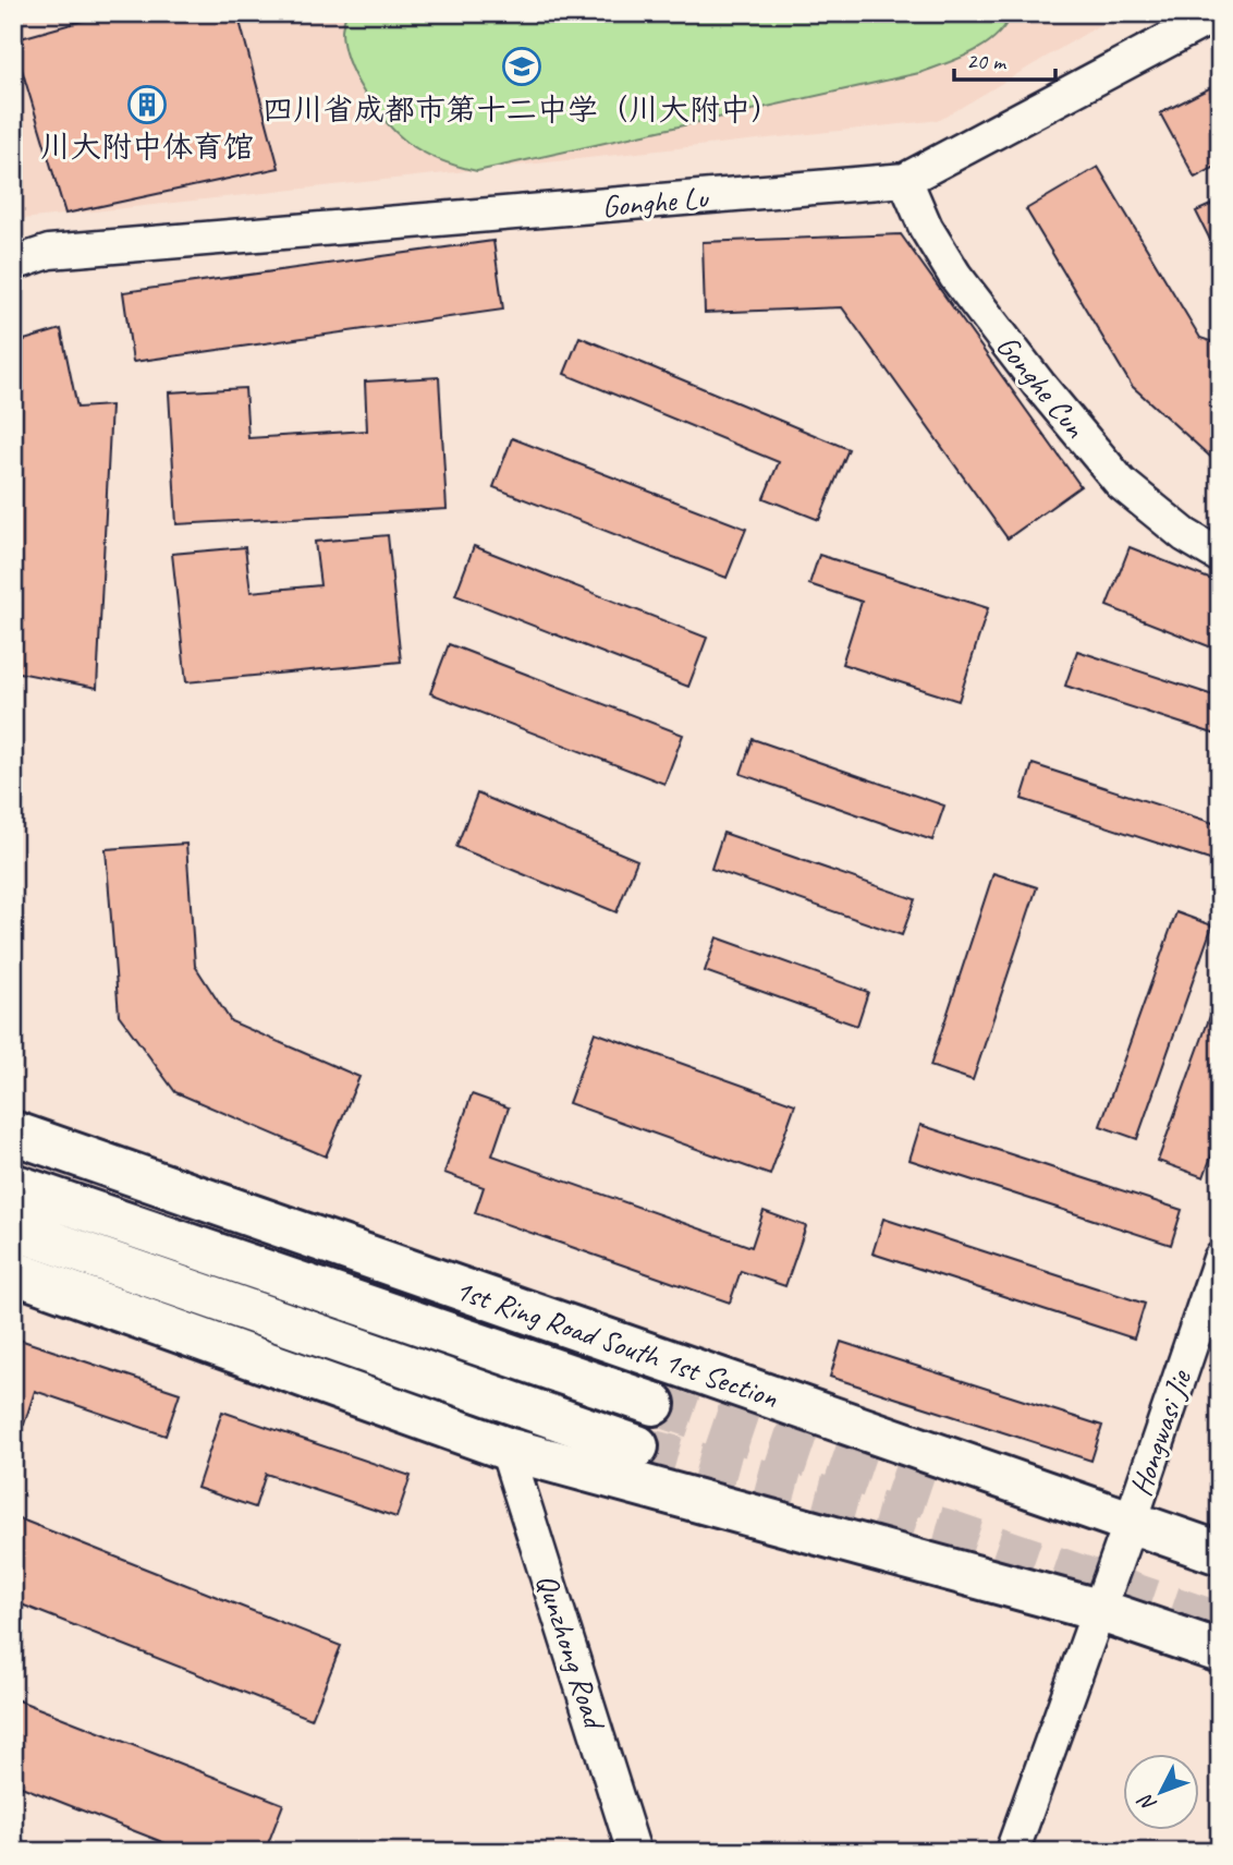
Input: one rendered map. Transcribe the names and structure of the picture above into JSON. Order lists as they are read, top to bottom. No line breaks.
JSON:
{"streets":{"main road":["1st Ring Road South 1st Section"],"street":["Gonghe Lu","Gonghe Cun","Hongwasi Jie","Qunzhong Road"]},"crossings":[["Gonghe Lu","Gonghe Cun"],["1st Ring Road South 1st Section","Hongwasi Jie"]],"places":{"school or university":["四川省成都市第十二中学（川大附中）"],"building":["川大附中体育馆"]},"scale_bar":"20 m","north":"bottom left"}
